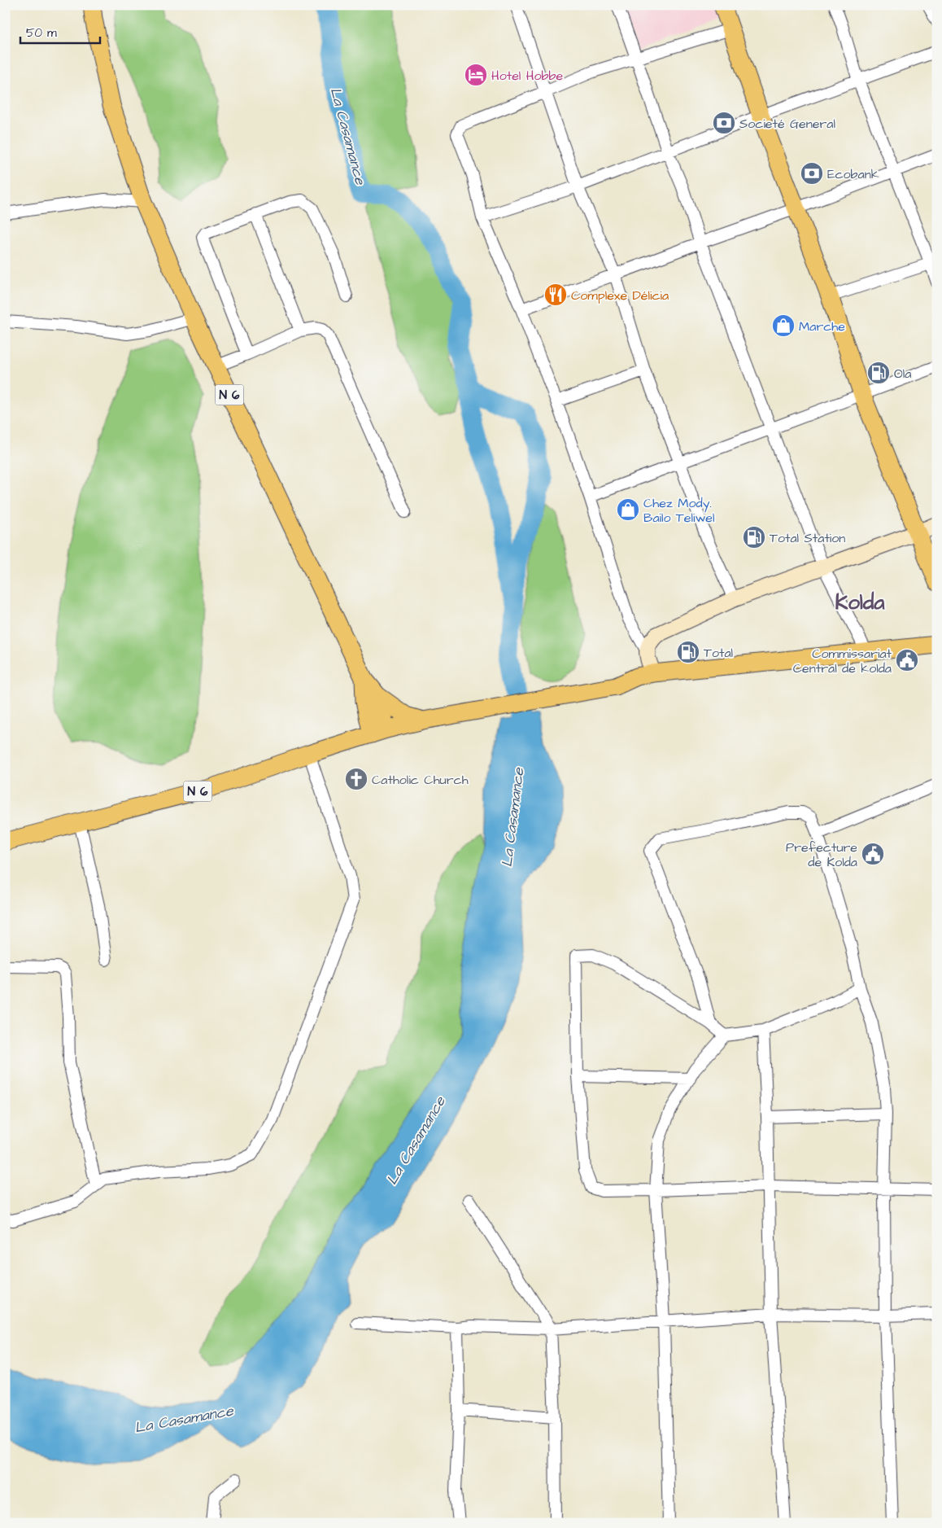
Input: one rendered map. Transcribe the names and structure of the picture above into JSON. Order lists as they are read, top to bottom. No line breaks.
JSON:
{"streets":{"main road":["N 6"]},"districts":["Kolda"],"water":["La Casamance"],"places":{"hotel":["Hotel Hobbe"],"bank":["Societé General","Ecobank"],"restaurant":["Complexe Délicia"],"shop":["Marche","Chez Mody. Bailo Teliwel"],"fuel station":["Ola","Total Station","Total"],"public building":["Commissariat Central de kolda","Prefecture de Kolda"],"church":["Catholic Church"]},"scale_bar":"50 m"}
